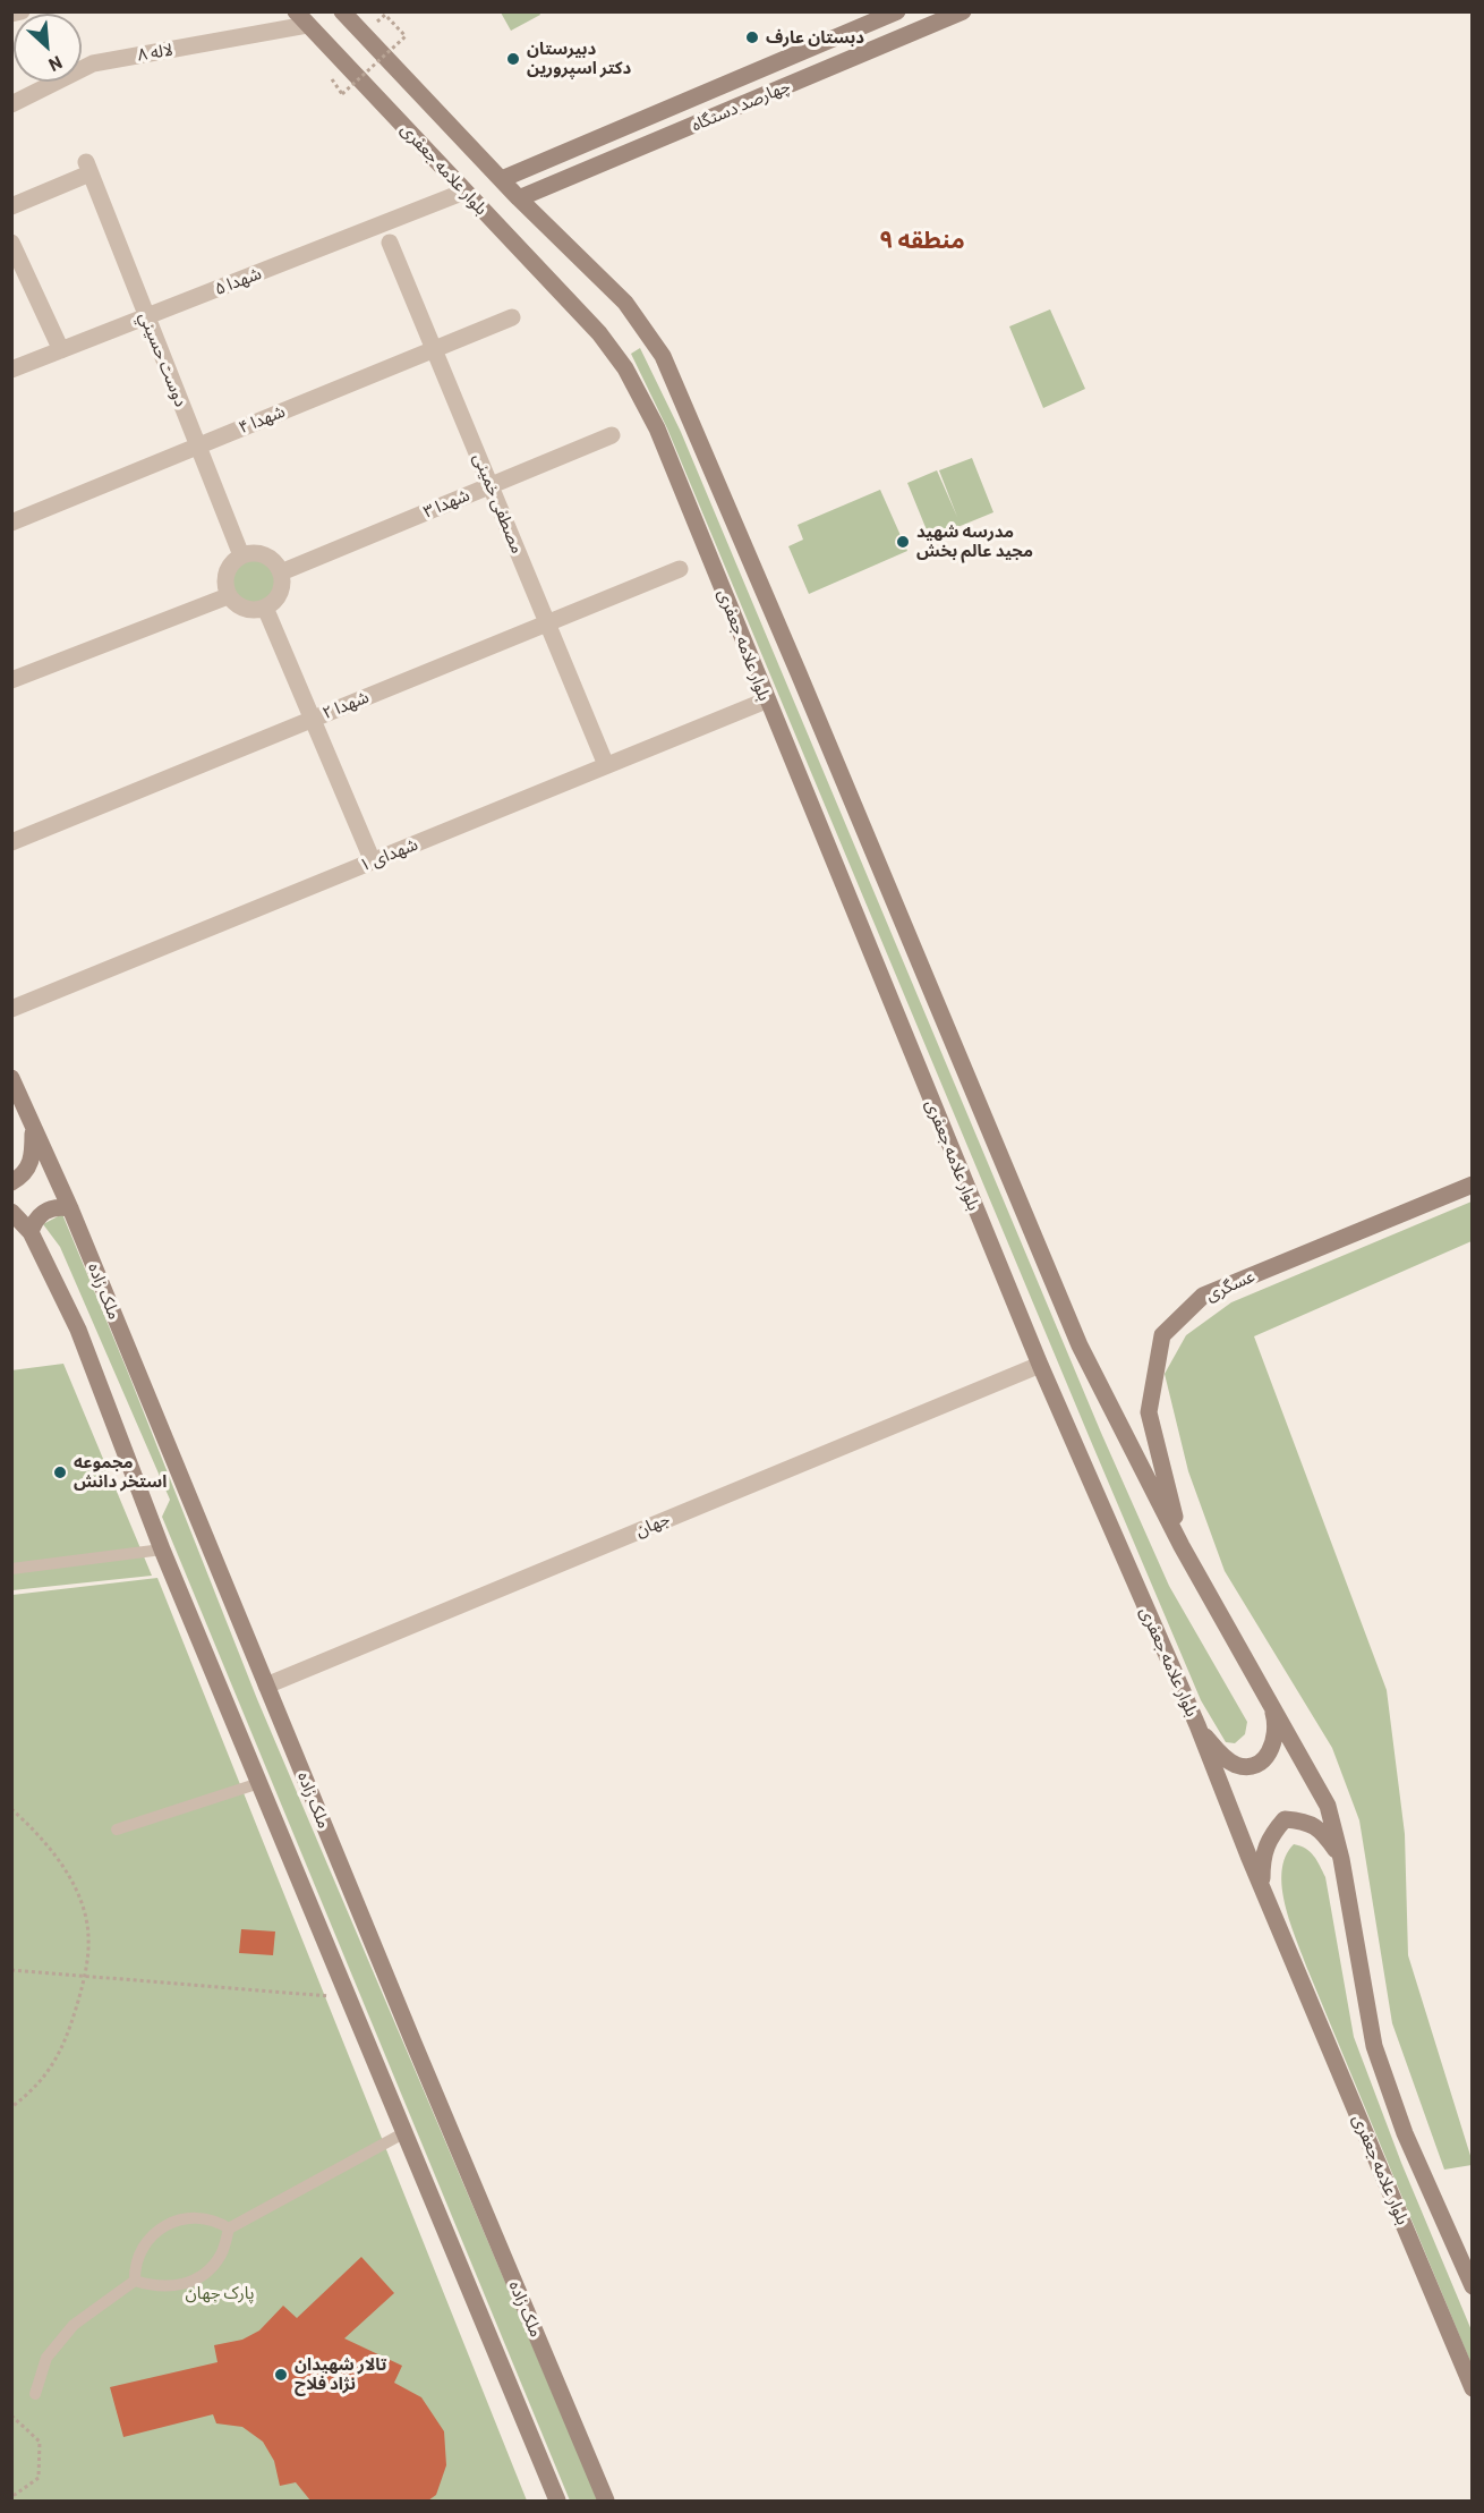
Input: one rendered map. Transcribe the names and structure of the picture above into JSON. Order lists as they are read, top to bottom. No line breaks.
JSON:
{"streets":{"main road":["چهارصد دستگاه","بلوار علامه جعفری","عسگری","ملک زاده"],"street":["لاله ۸","شهدا ۵","دوست حسيني","شهدا ۴","شهدا ۳","مصطفی خمینی","شهدا ۲","شهدای ۱","جهان"]},"crossings":[["لاله ۸","بلوار علامه جعفری"],["چهارصد دستگاه","بلوار علامه جعفری"],["بلوار علامه جعفری","شهدا ۵"],["بلوار علامه جعفری","شهدای ۱"],["بلوار علامه جعفری","عسگری"],["بلوار علامه جعفری","جهان"],["شهدا ۵","دوست حسيني"],["دوست حسيني","شهدا ۴"],["دوست حسيني","شهدا ۳"],["شهدا ۴","مصطفی خمینی"],["شهدا ۳","مصطفی خمینی"],["مصطفی خمینی","شهدا ۲"],["مصطفی خمینی","شهدای ۱"],["ملک زاده","جهان"]],"districts":["منطقه ۹"],"parks":["پارک جهان"],"places":["دبستان عارف","دبیرستان دکتر اسپرورین","مدرسه شهید مجید عالم بخش","مجموعه استخر دانش","تالار شهیدان نژاد فلاح"],"north":"bottom right"}
